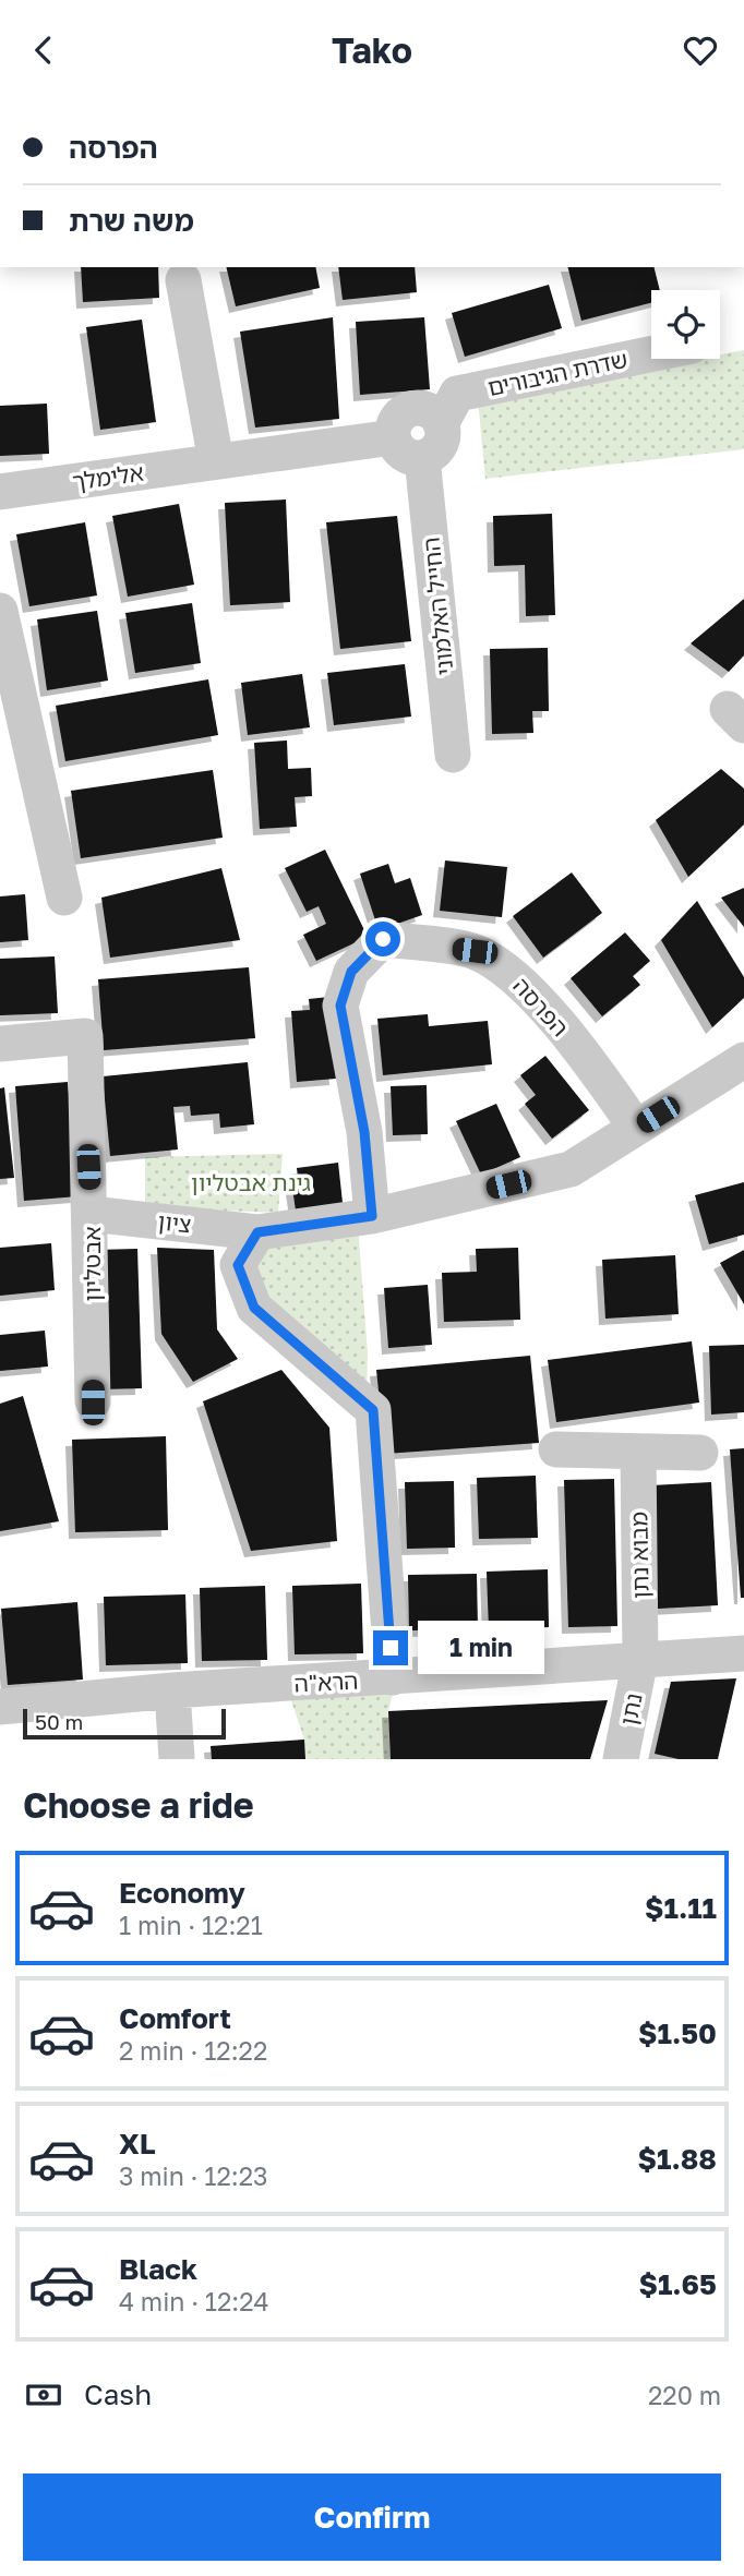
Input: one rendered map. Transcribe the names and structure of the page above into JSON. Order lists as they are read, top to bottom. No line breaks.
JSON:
{"streets":{"street":["שדרת הגיבורים","אלימלך","החייל האלמוני","הפרסה","ציון","אבטליון","מבוא נתן","הרא\"ה","נתן"]},"crossings":[["שדרת הגיבורים","אלימלך"],["שדרת הגיבורים","החייל האלמוני"],["אלימלך","החייל האלמוני"],["הפרסה","ציון"],["ציון","אבטליון"],["מבוא נתן","הרא\"ה"],["מבוא נתן","נתן"],["הרא\"ה","נתן"]],"parks":["גינת אבטליון"],"scale_bar":"50 m","page":{"header":"Tako","banner":["הפרסה","משה שרת"],"bubble":"1 min","scale":"50 m","heading":"Choose a ride","list":[{"name":"Economy","note":"1 min · 12:21","value":"$1.11"},{"name":"Comfort","note":"2 min · 12:22","value":"$1.50"},{"name":"XL","note":"3 min · 12:23","value":"$1.88"},{"name":"Black","note":"4 min · 12:24","value":"$1.65"}],"pay":["Cash","220 m"],"buttons":"Confirm"}}
